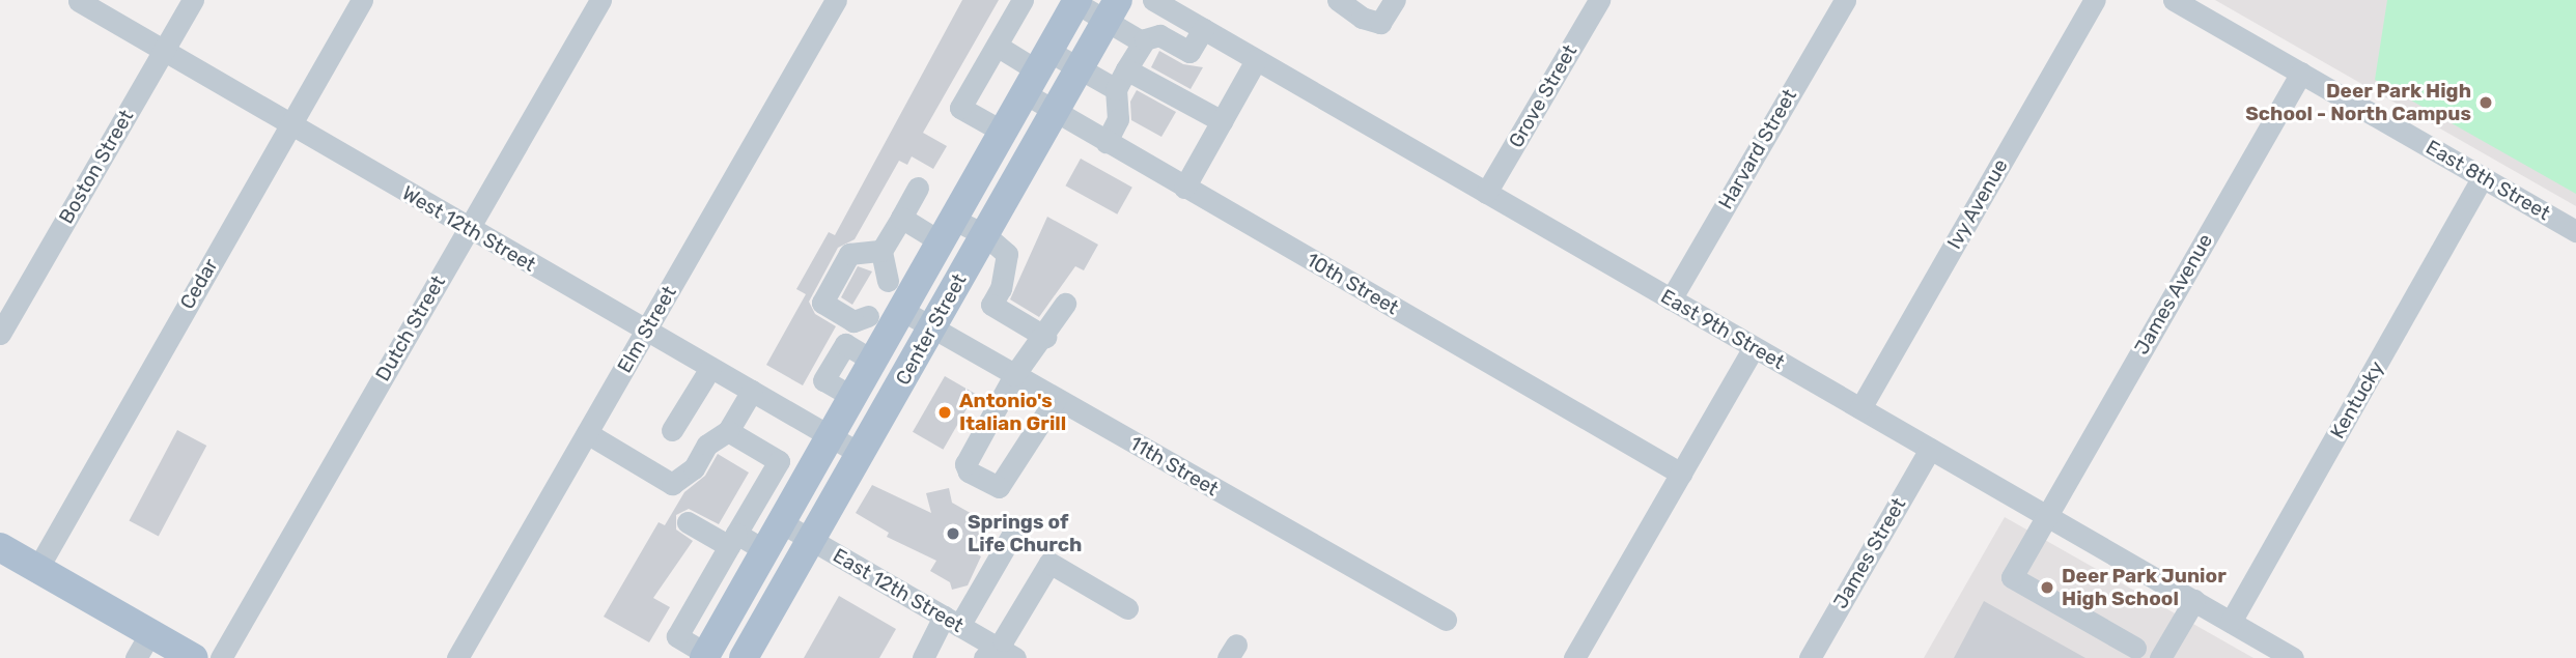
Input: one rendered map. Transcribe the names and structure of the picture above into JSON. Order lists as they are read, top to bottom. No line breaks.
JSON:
{"streets":{"main road":["Center Street"],"street":["Grove Street","Harvard Street","Boston Street","East 8th Street","Ivy Avenue","West 12th Street","Cedar","10th Street","James Avenue","Dutch Street","Elm Street","East 9th Street","Kentucky","11th Street","James Street","East 12th Street"]},"crossings":[["Grove Street","East 9th Street"],["Harvard Street","East 9th Street"],["Boston Street","West 12th Street"],["East 8th Street","James Avenue"],["East 8th Street","Kentucky"],["Ivy Avenue","East 9th Street"],["West 12th Street","Cedar"],["West 12th Street","Dutch Street"],["West 12th Street","Elm Street"],["West 12th Street","Center Street"],["10th Street","Center Street"],["James Avenue","East 9th Street"],["Center Street","11th Street"],["Center Street","East 12th Street"],["East 9th Street","Kentucky"],["East 9th Street","James Street"]],"places":["Deer Park High School - North Campus","Antonio's Italian Grill","Springs of Life Church","Deer Park Junior High School"]}
